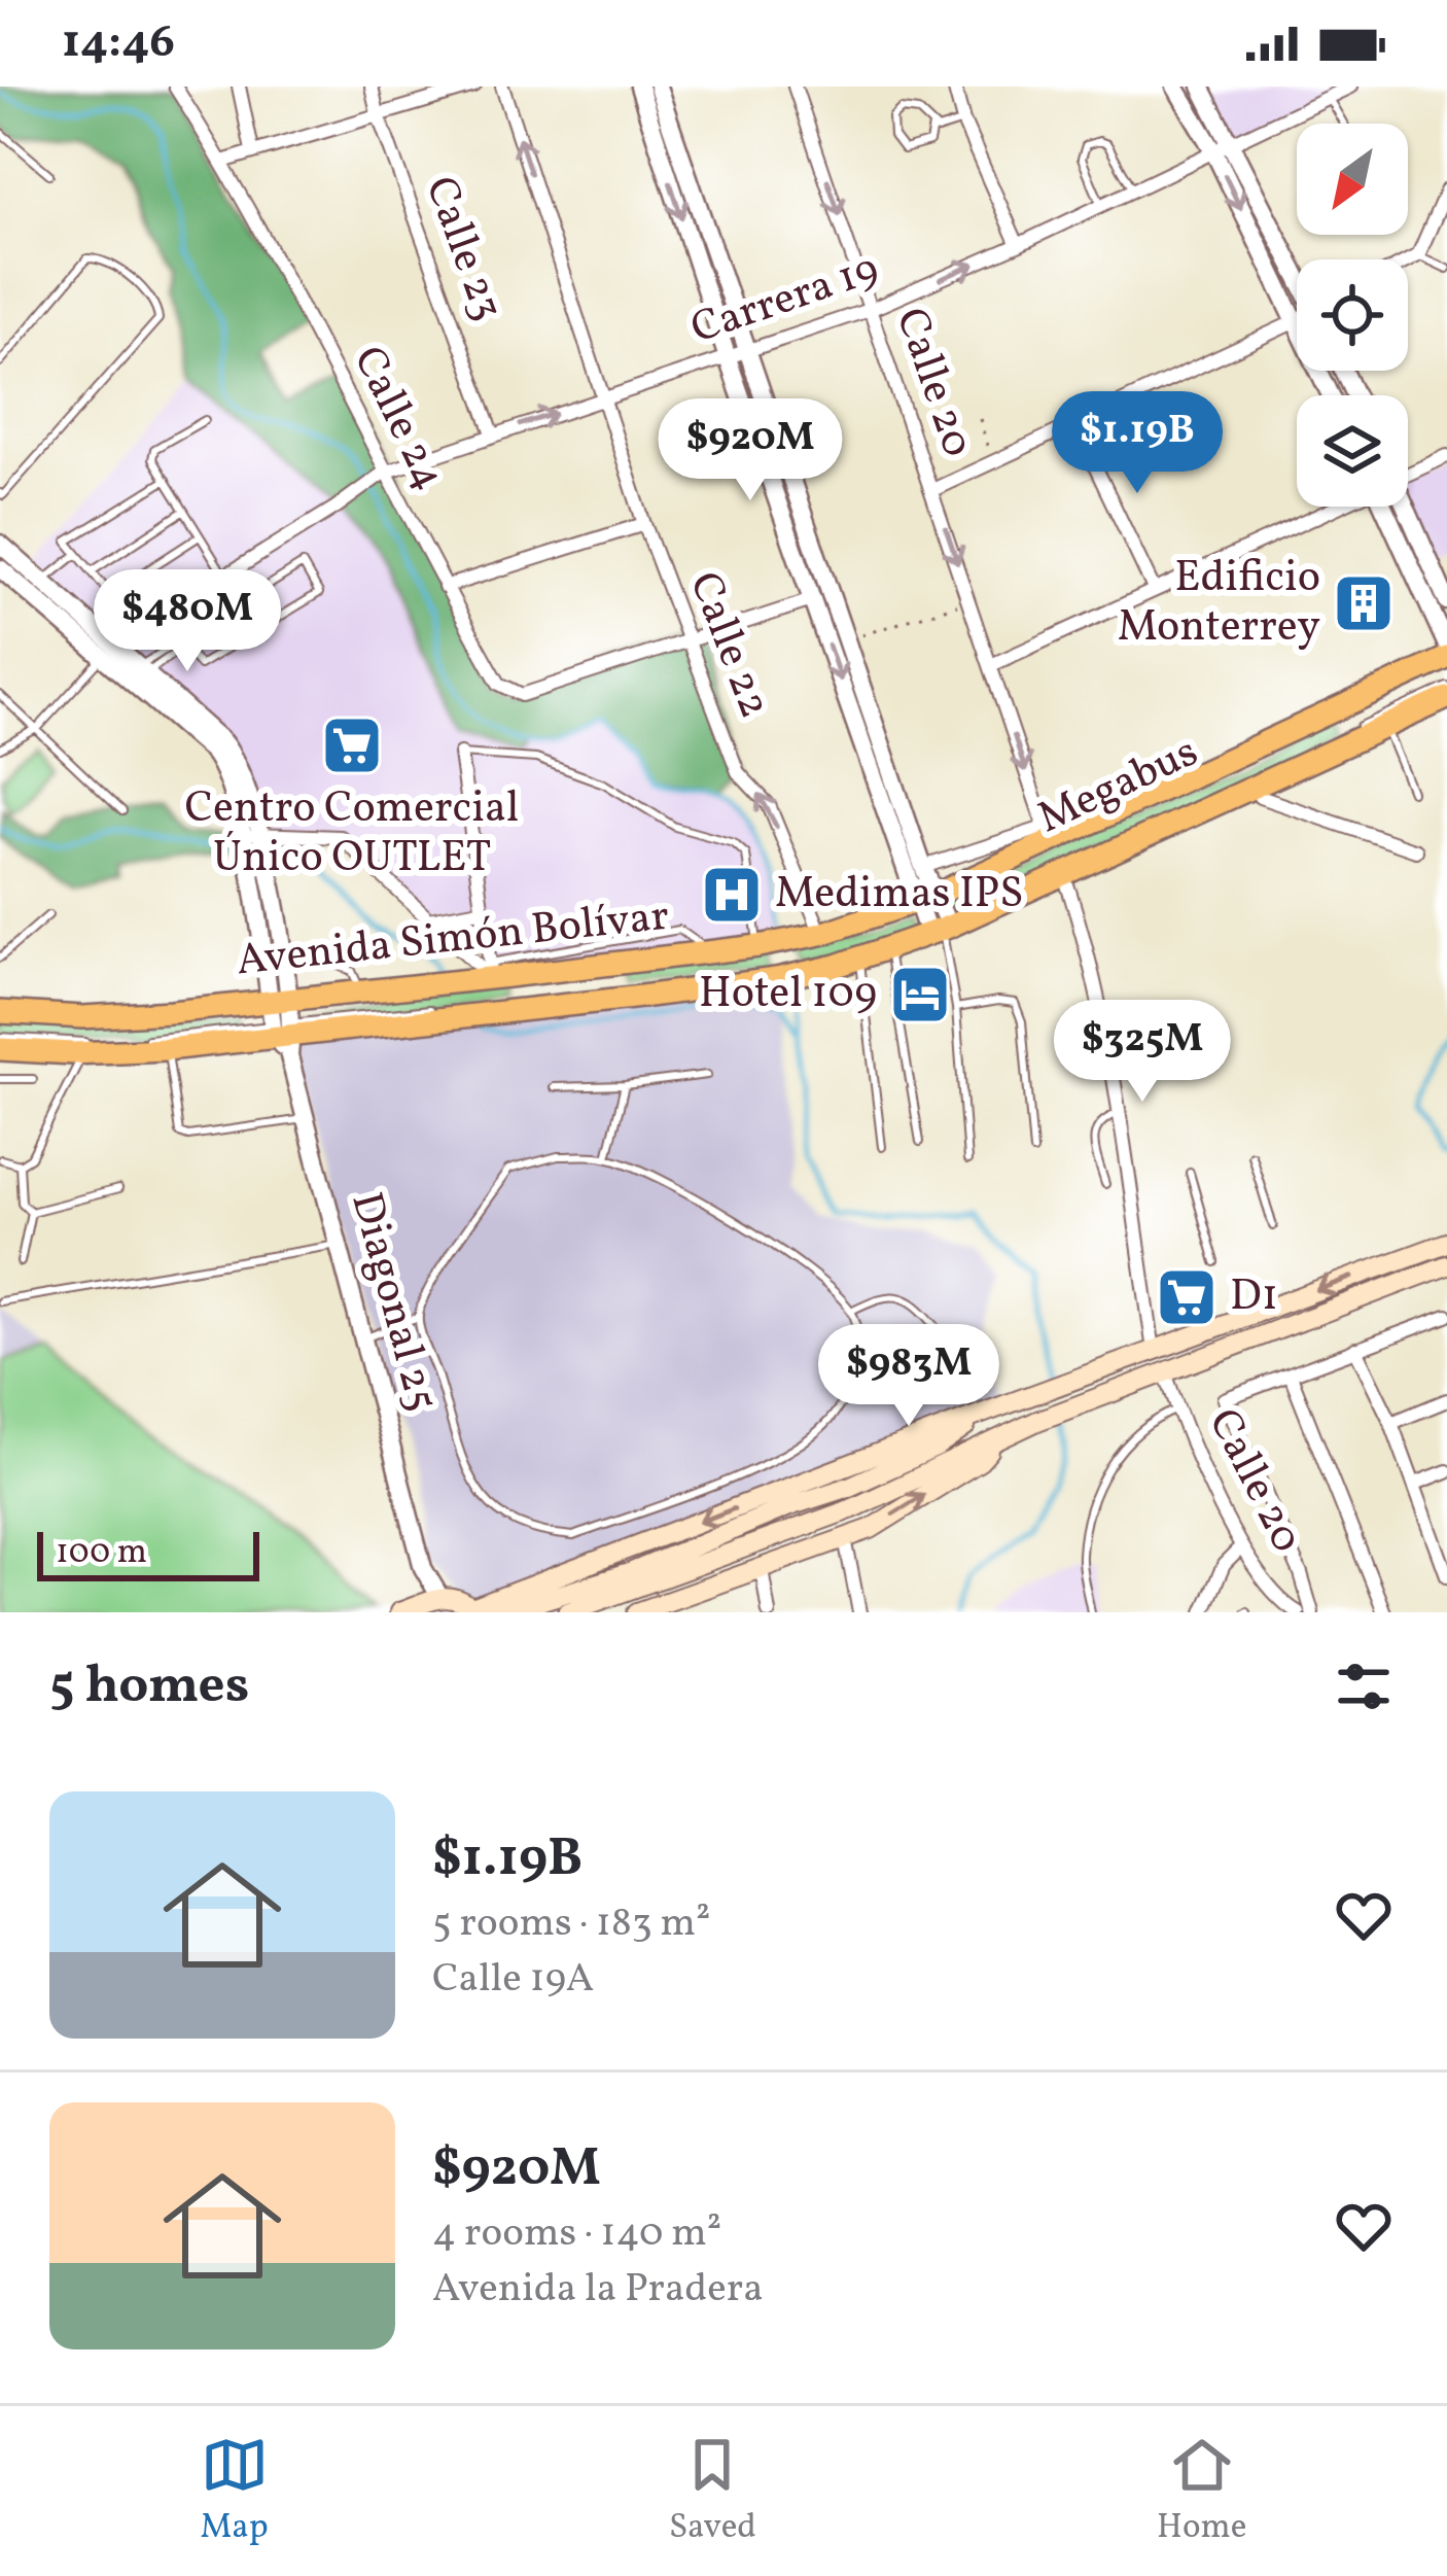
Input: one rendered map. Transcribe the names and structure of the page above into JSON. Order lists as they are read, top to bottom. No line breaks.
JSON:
{"streets":{"main road":["Avenida Simón Bolívar"],"street":["Calle 23","Carrera 19","Calle 20","Calle 24","Calle 22","Diagonal 25"],"lane":["Megabus"]},"crossings":[["Calle 23","Carrera 19"],["Carrera 19","Calle 20"],["Carrera 19","Calle 24"],["Carrera 19","Calle 22"],["Calle 20","Avenida Simón Bolívar"],["Calle 24","Calle 22"],["Calle 22","Avenida Simón Bolívar"],["Megabus","Avenida Simón Bolívar"],["Avenida Simón Bolívar","Diagonal 25"]],"one_way":["Calle 20","Calle 22"],"places":{"building":["Edificio Monterrey"],"supermarket":["Centro Comercial Único OUTLET","D1"],"hospital":["Medimas IPS"],"hotel":["Hotel 109"]},"scale_bar":"100 m","north":"bottom left","page":{"status":"14:46","price":["$1.19B","$920M","$480M","$325M","$983M"],"scale":"100 m","heading":"5 homes","list":[{"name":"$1.19B","note":"5 rooms · 183 m² · Calle 19A"},{"name":"$920M","note":"4 rooms · 140 m² · Avenida la Pradera"}],"tabs":["Map","Saved","Home"]}}
